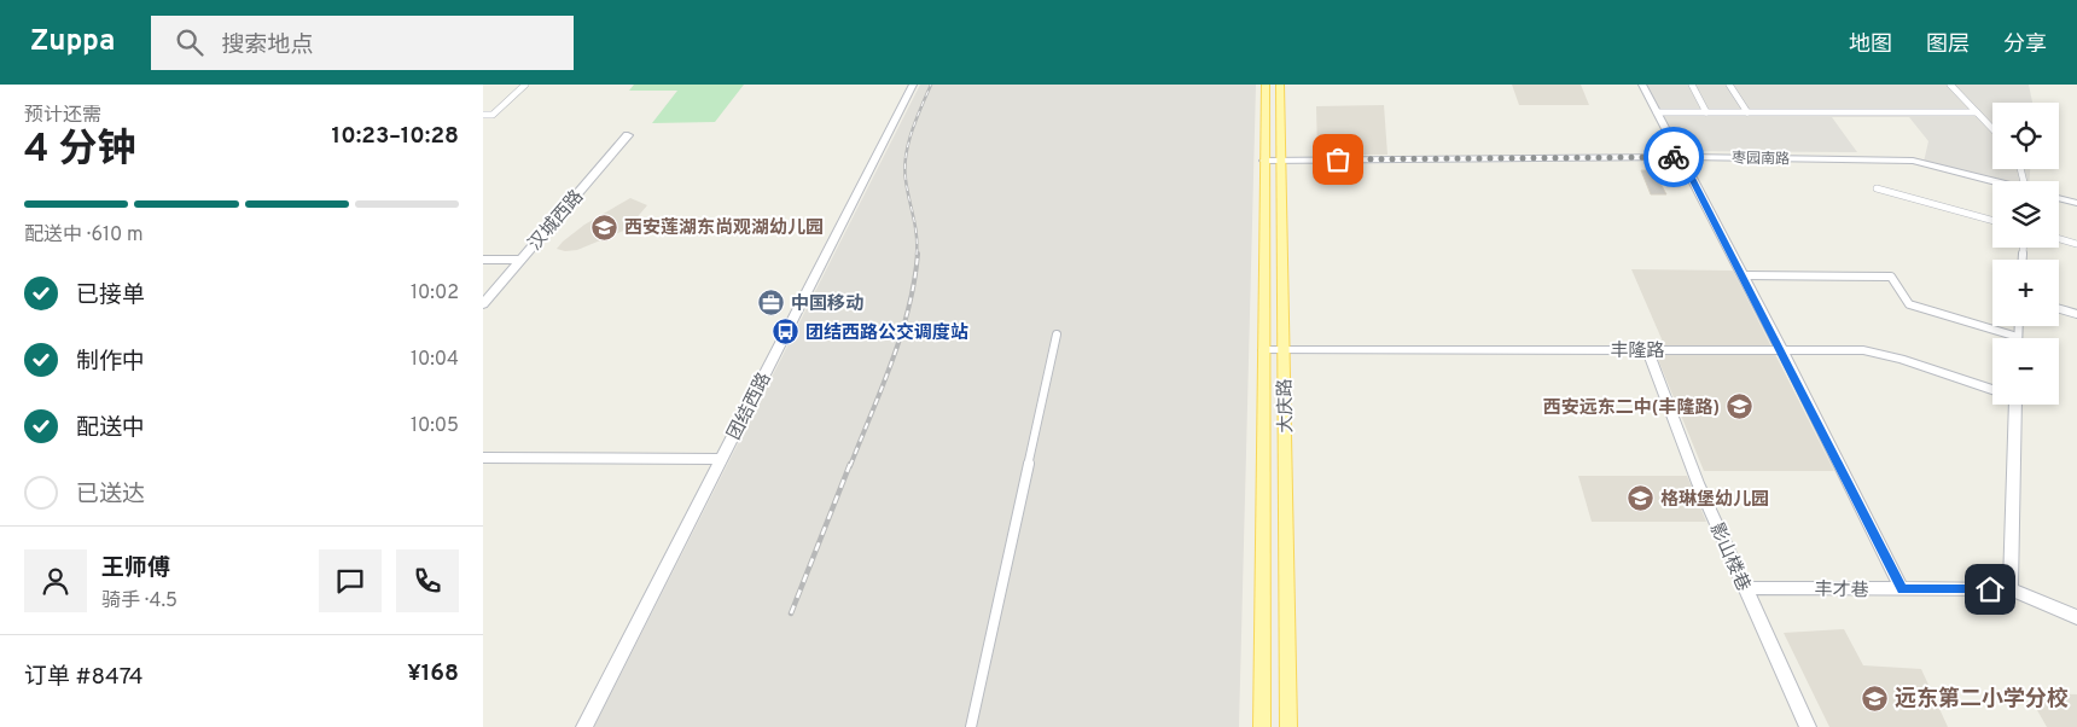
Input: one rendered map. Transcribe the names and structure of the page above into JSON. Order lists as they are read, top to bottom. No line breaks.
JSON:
{"streets":{"main road":["大庆路"],"street":["枣园南路","汉城西路","丰隆路","团结西路","影山楼巷","丰才巷"]},"crossings":[["枣园南路","大庆路"],["丰隆路","大庆路"],["丰隆路","影山楼巷"],["影山楼巷","丰才巷"]],"places":{"school or university":["西安莲湖东尚观湖幼儿园","西安远东二中(丰隆路)","格琳堡幼儿园","远东第二小学分校"],"office":["中国移动"],"bus stop":["团结西路公交调度站"]},"page":{"header":"Zuppa","search":"搜索地点","nav":["地图","图层","分享"],"heading":["4 分钟","预计还需","10:23–10:28"],"panel":["王师傅","骑手 · 4.5","订单 #8474","¥168"],"map_buttons":["+","−"],"bar":"配送中 · 610 m","list":[["已接单","10:02"],["制作中","10:04"],["配送中","10:05"],"已送达"]}}
